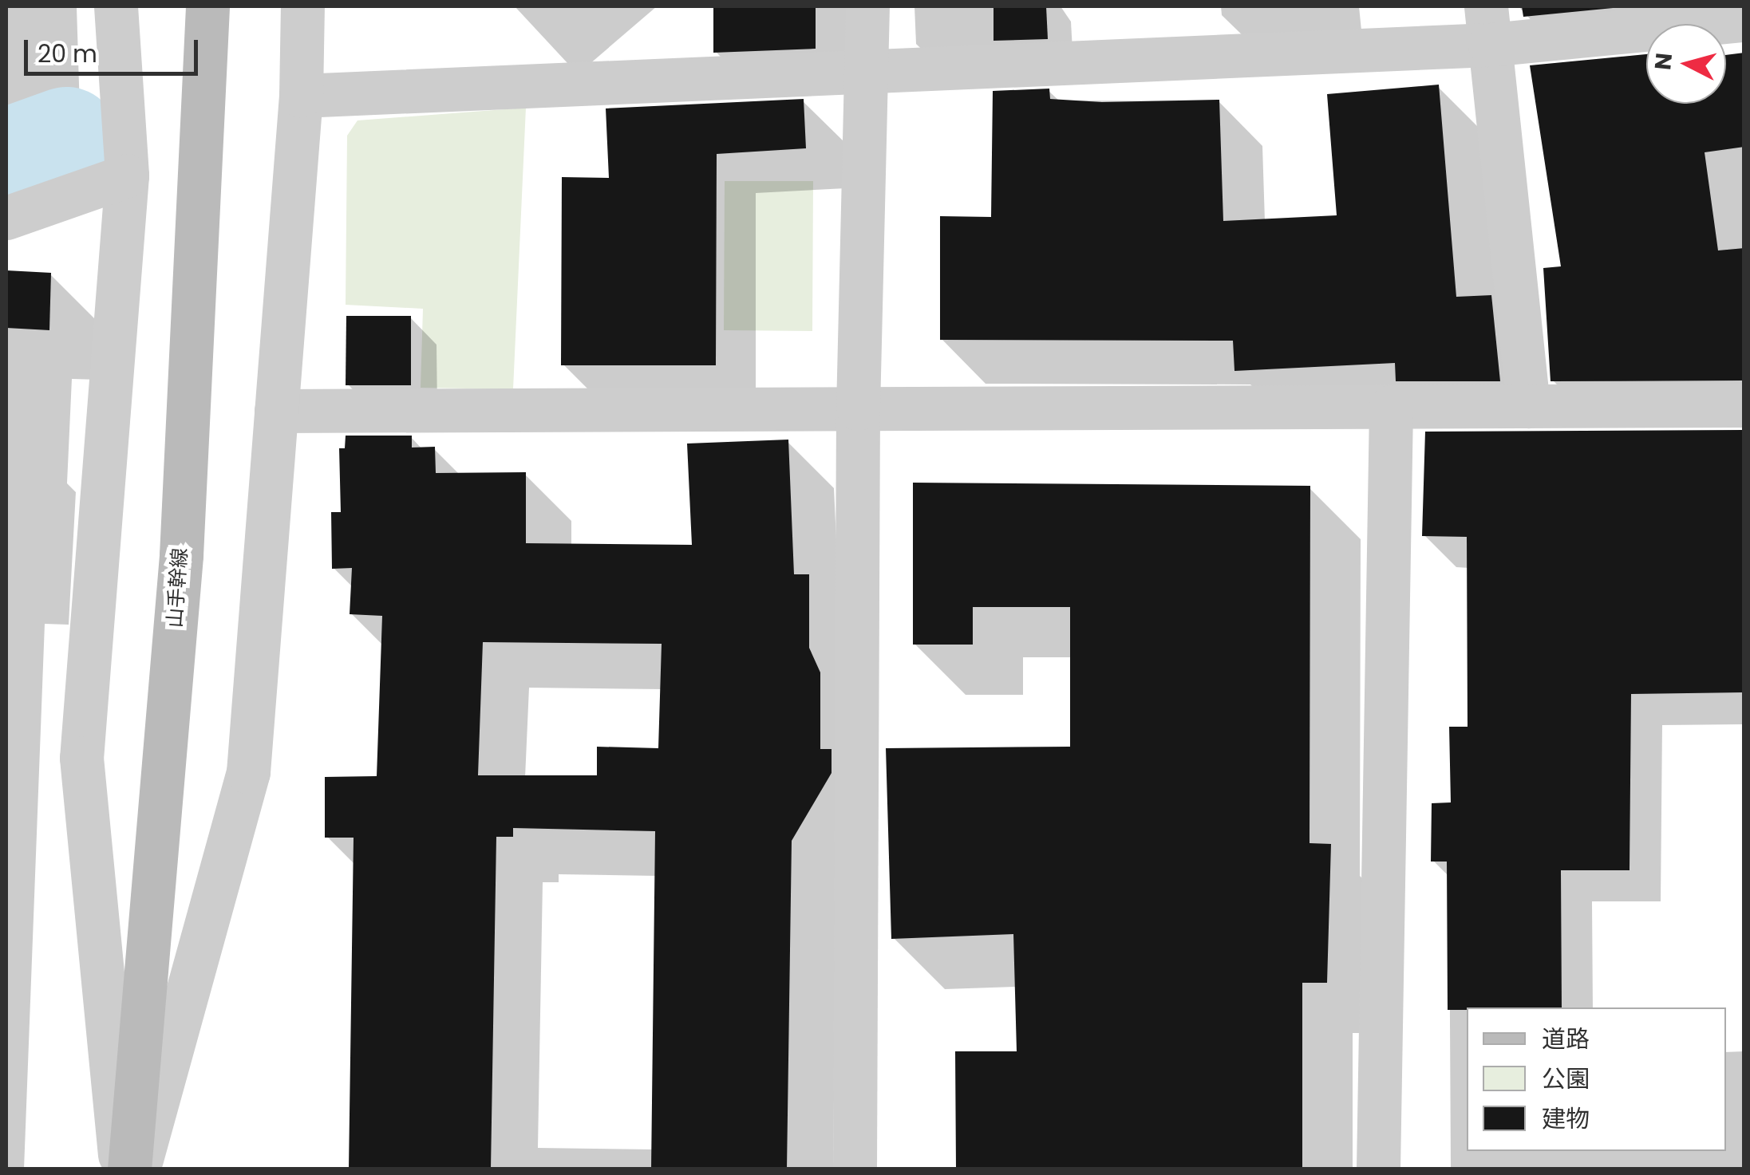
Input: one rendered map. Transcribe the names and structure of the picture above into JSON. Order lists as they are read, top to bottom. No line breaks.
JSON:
{"streets":{"street":["山手幹線"]},"legend":["道路","公園","建物"],"scale_bar":"20 m","north":"left"}
